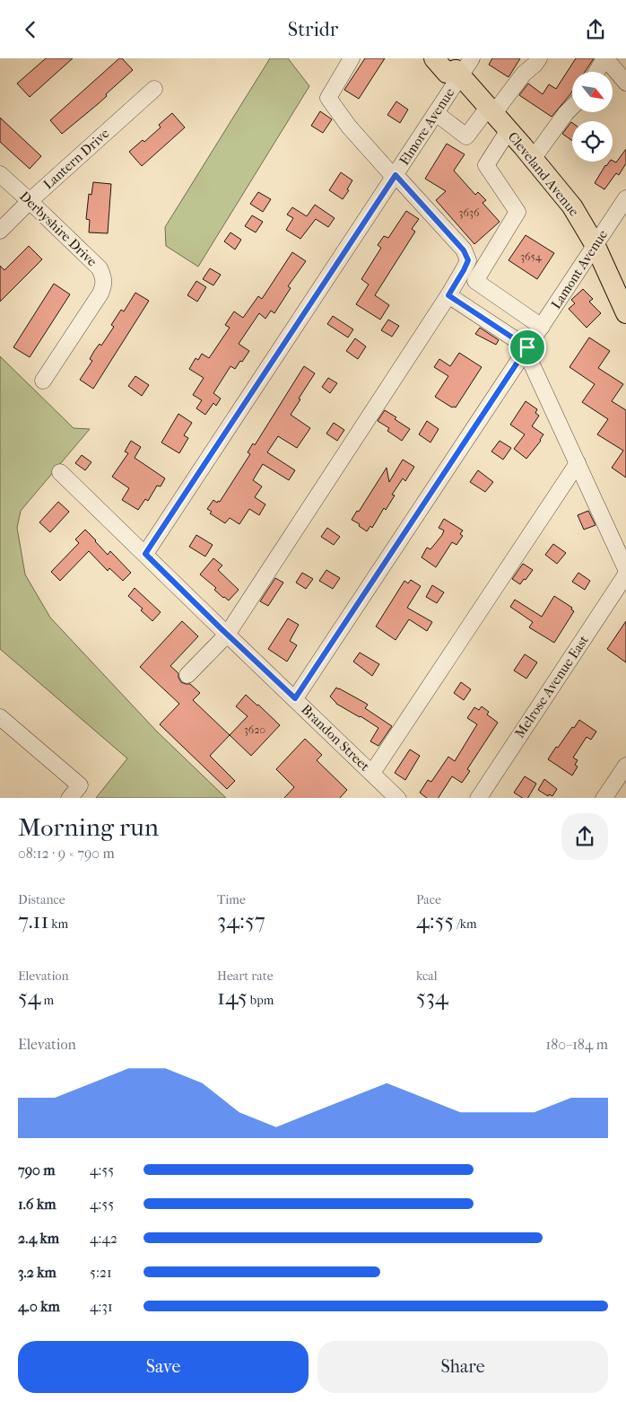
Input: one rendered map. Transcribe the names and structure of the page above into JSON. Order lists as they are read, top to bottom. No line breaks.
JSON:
{"streets":{"main road":["Cleveland Avenue"],"street":["Elmore Avenue","Lantern Drive","Derbyshire Drive","Lamont Avenue","Melrose Avenue East","Brandon Street"]},"crossings":[["Elmore Avenue","Cleveland Avenue"],["Elmore Avenue","Brandon Street"],["Lantern Drive","Derbyshire Drive"],["Cleveland Avenue","Lamont Avenue"],["Lamont Avenue","Brandon Street"]],"house_numbers":["3636","3654","3620"],"north":"bottom right","page":{"header":"Stridr","heading":["Morning run","08:12 · 9 × 790 m"],"stats":[["Distance","7.11 km"],["Time","34:57"],["Pace","4:55 /km"],["Elevation","54 m"],["Heart rate","145 bpm"],["kcal","534"]],"chart":["Elevation","180–184 m"],"list":[{"name":"790 m","note":"4:55"},{"name":"1.6 km","note":"4:55"},{"name":"2.4 km","note":"4:42"},{"name":"3.2 km","note":"5:21"},{"name":"4.0 km","note":"4:31"}],"buttons":["Save","Share"]}}
